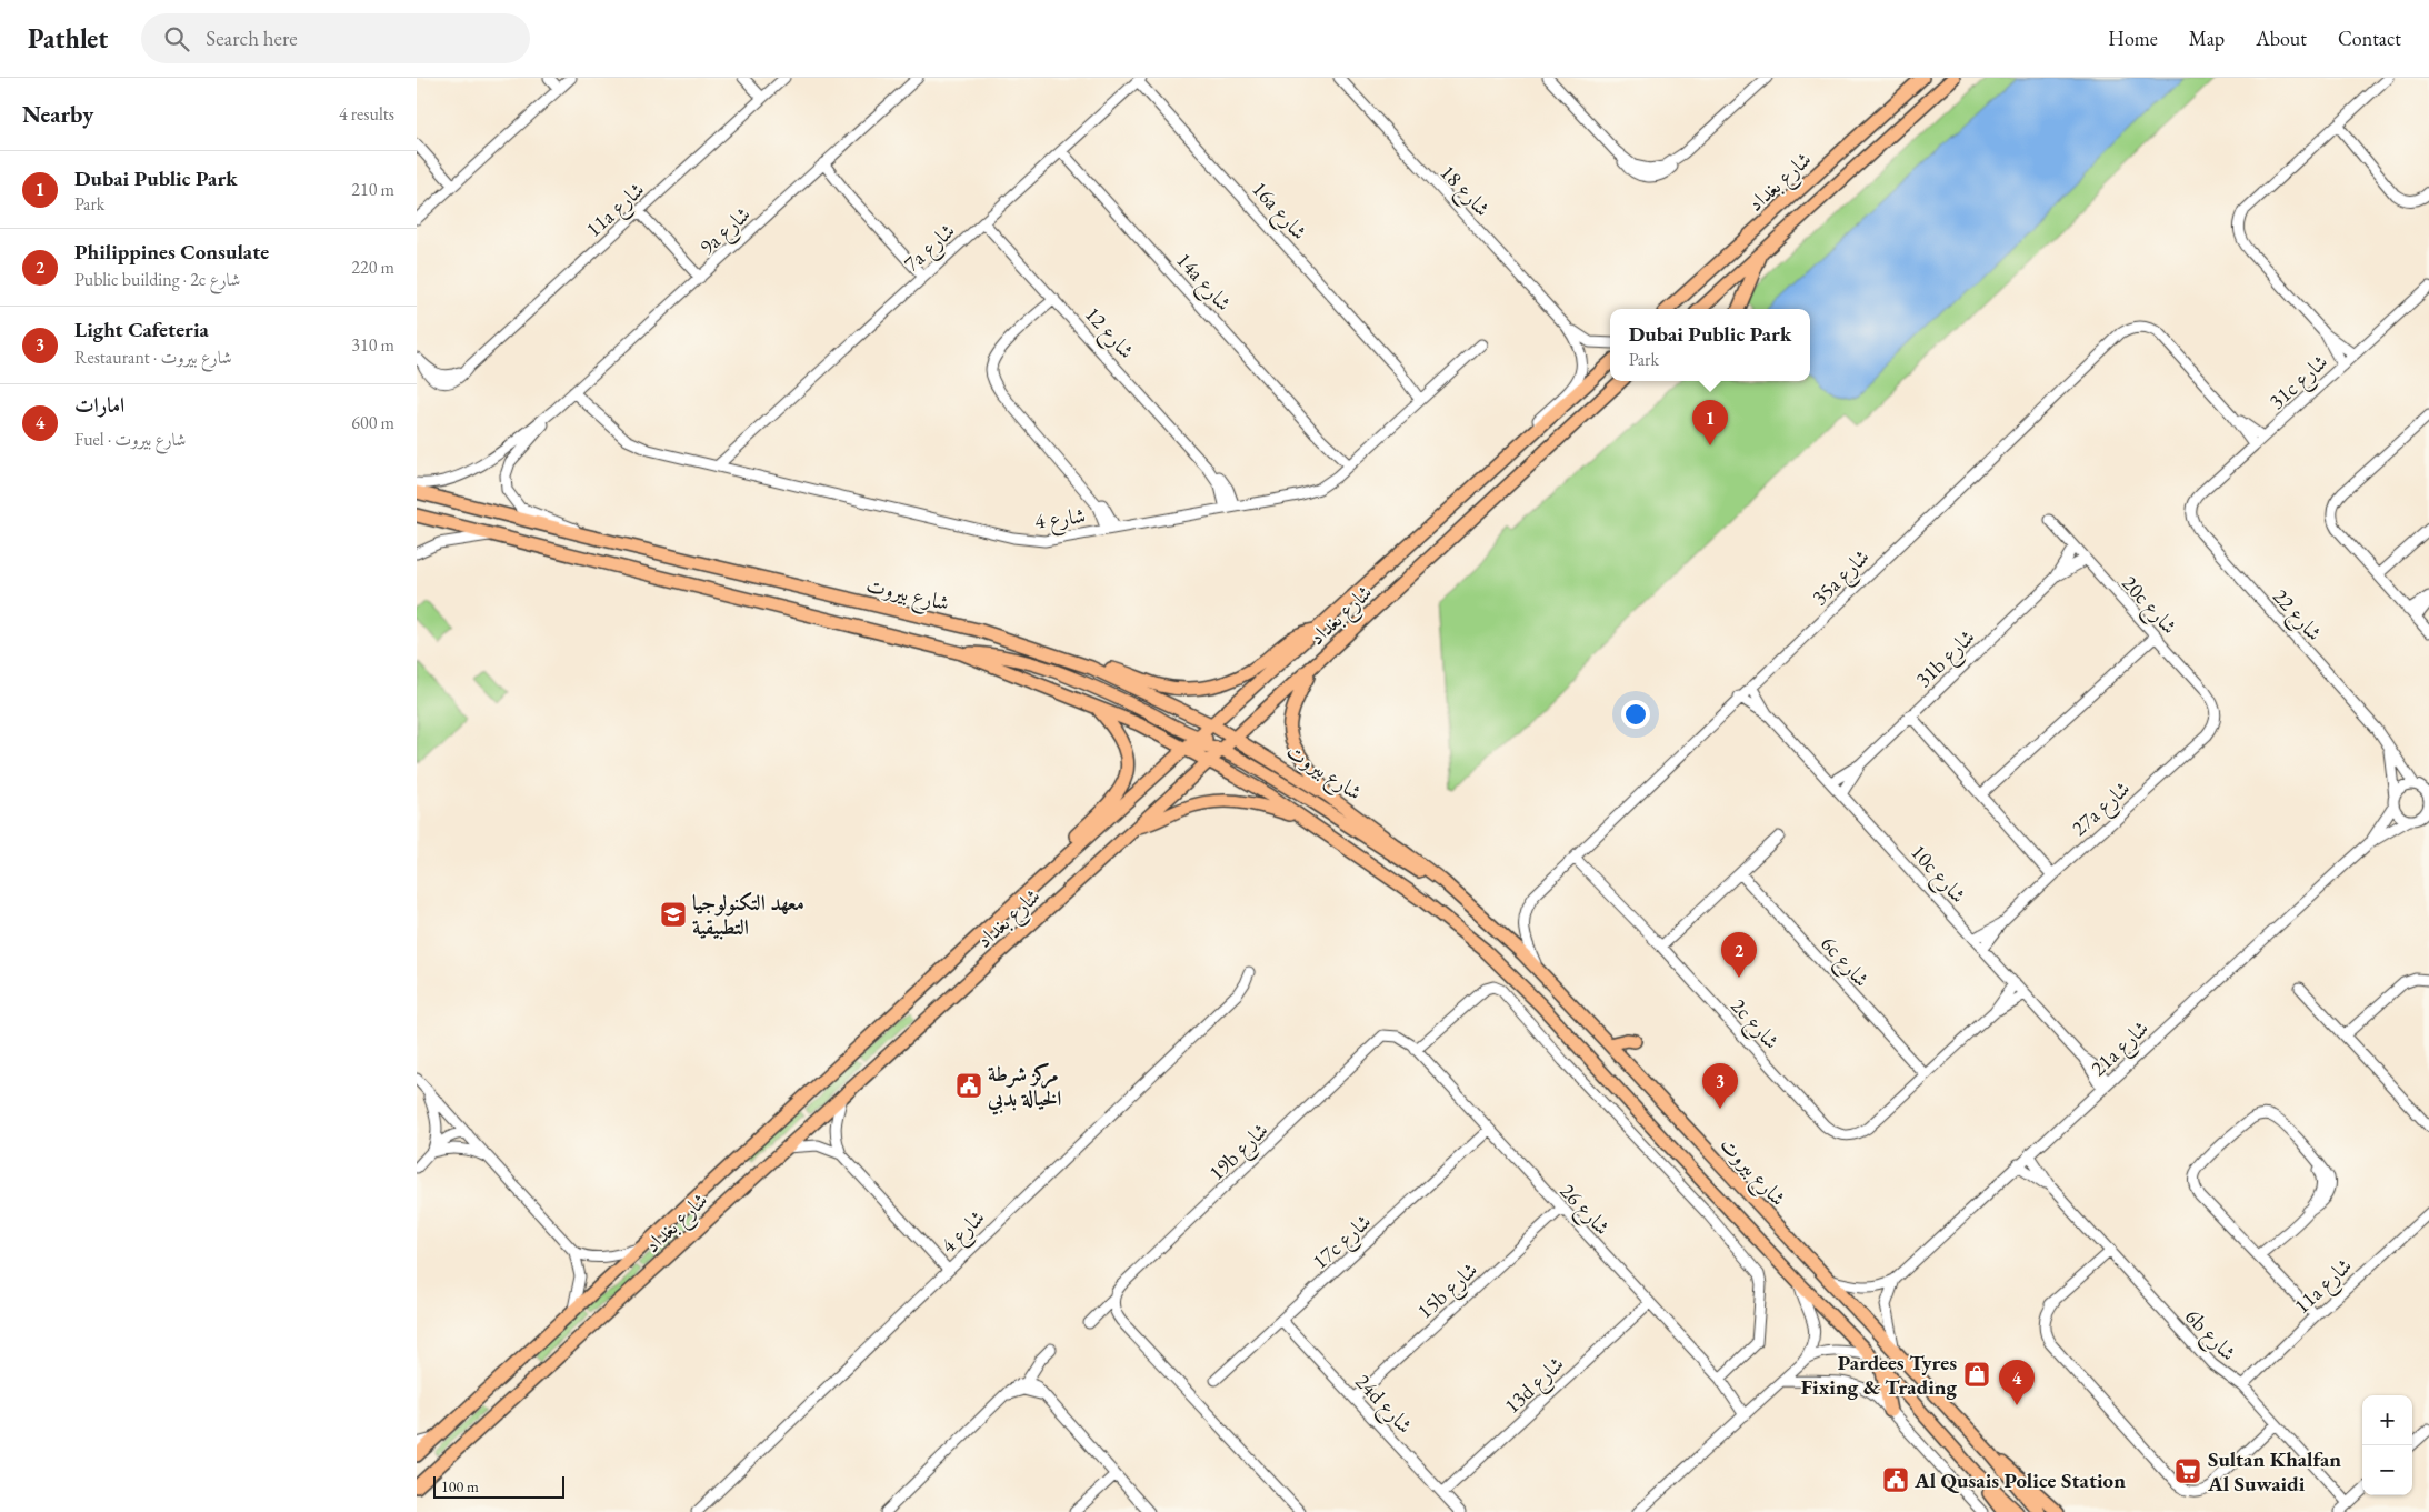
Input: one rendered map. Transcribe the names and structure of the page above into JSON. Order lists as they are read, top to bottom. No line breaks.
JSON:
{"streets":{"main road":["شارع بغداد","شارع بيروت"],"street":["شارع 18","11a شارع","16a شارع","9a شارع","7a شارع","14a شارع","شارع 12","31c شارع","شارع 4","35a شارع","20c شارع","شارع 22","31b شارع","27a شارع","10c شارع","6c شارع","2c شارع","21a شارع","19b شارع","شارع 26","17c شارع","15b شارع","6b شارع","13d شارع","24d شارع"]},"crossings":[["شارع بغداد","شارع 18"],["شارع بغداد","شارع بيروت"],["11a شارع","6b شارع"],["16a شارع","7a شارع"],["16a شارع","شارع 4"],["9a شارع","شارع 4"],["9a شارع","شارع بيروت"],["7a شارع","14a شارع"],["7a شارع","شارع 12"],["7a شارع","شارع 4"],["14a شارع","شارع 4"],["شارع 12","شارع 4"],["31c شارع","35a شارع"],["31c شارع","شارع 22"],["35a شارع","شارع بيروت"],["35a شارع","10c شارع"],["35a شارع","2c شارع"],["شارع بيروت","21a شارع"],["20c شارع","31b شارع"],["20c شارع","27a شارع"],["شارع 22","21a شارع"],["31b شارع","10c شارع"],["27a شارع","10c شارع"],["10c شارع","21a شارع"],["6c شارع","2c شارع"],["21a شارع","6b شارع"],["19b شارع","شارع 26"],["شارع 26","17c شارع"],["شارع 26","15b شارع"],["شارع 26","13d شارع"],["17c شارع","24d شارع"],["15b شارع","24d شارع"],["13d شارع","24d شارع"]],"places":{"school or university":["معهد التكنولوجيا التطبيقية"],"public building":["مركز شرطة الخيالة بدبي","Al Qusais Police Station"],"shop":["Pardees Tyres Fixing & Trading"],"supermarket":["Sultan Khalfan Al Suwaidi"]},"scale_bar":"100 m","page":{"header":"Pathlet","search":"Search here","nav":["Home","Map","About","Contact"],"heading":["Nearby","4 results"],"list":[{"mark":"1","name":"Dubai Public Park","note":"Park","value":"210 m"},{"mark":"2","name":"Philippines Consulate","note":"Public building · 2c شارع","value":"220 m"},{"mark":"3","name":"Light Cafeteria","note":"Restaurant · شارع بيروت","value":"310 m"},{"mark":"4","name":"امارات","note":"Fuel · شارع بيروت","value":"600 m"}],"popup":["Dubai Public Park","Park"],"pins":["1","2","3","4"],"map_buttons":["+","−"],"scale":"100 m"}}
